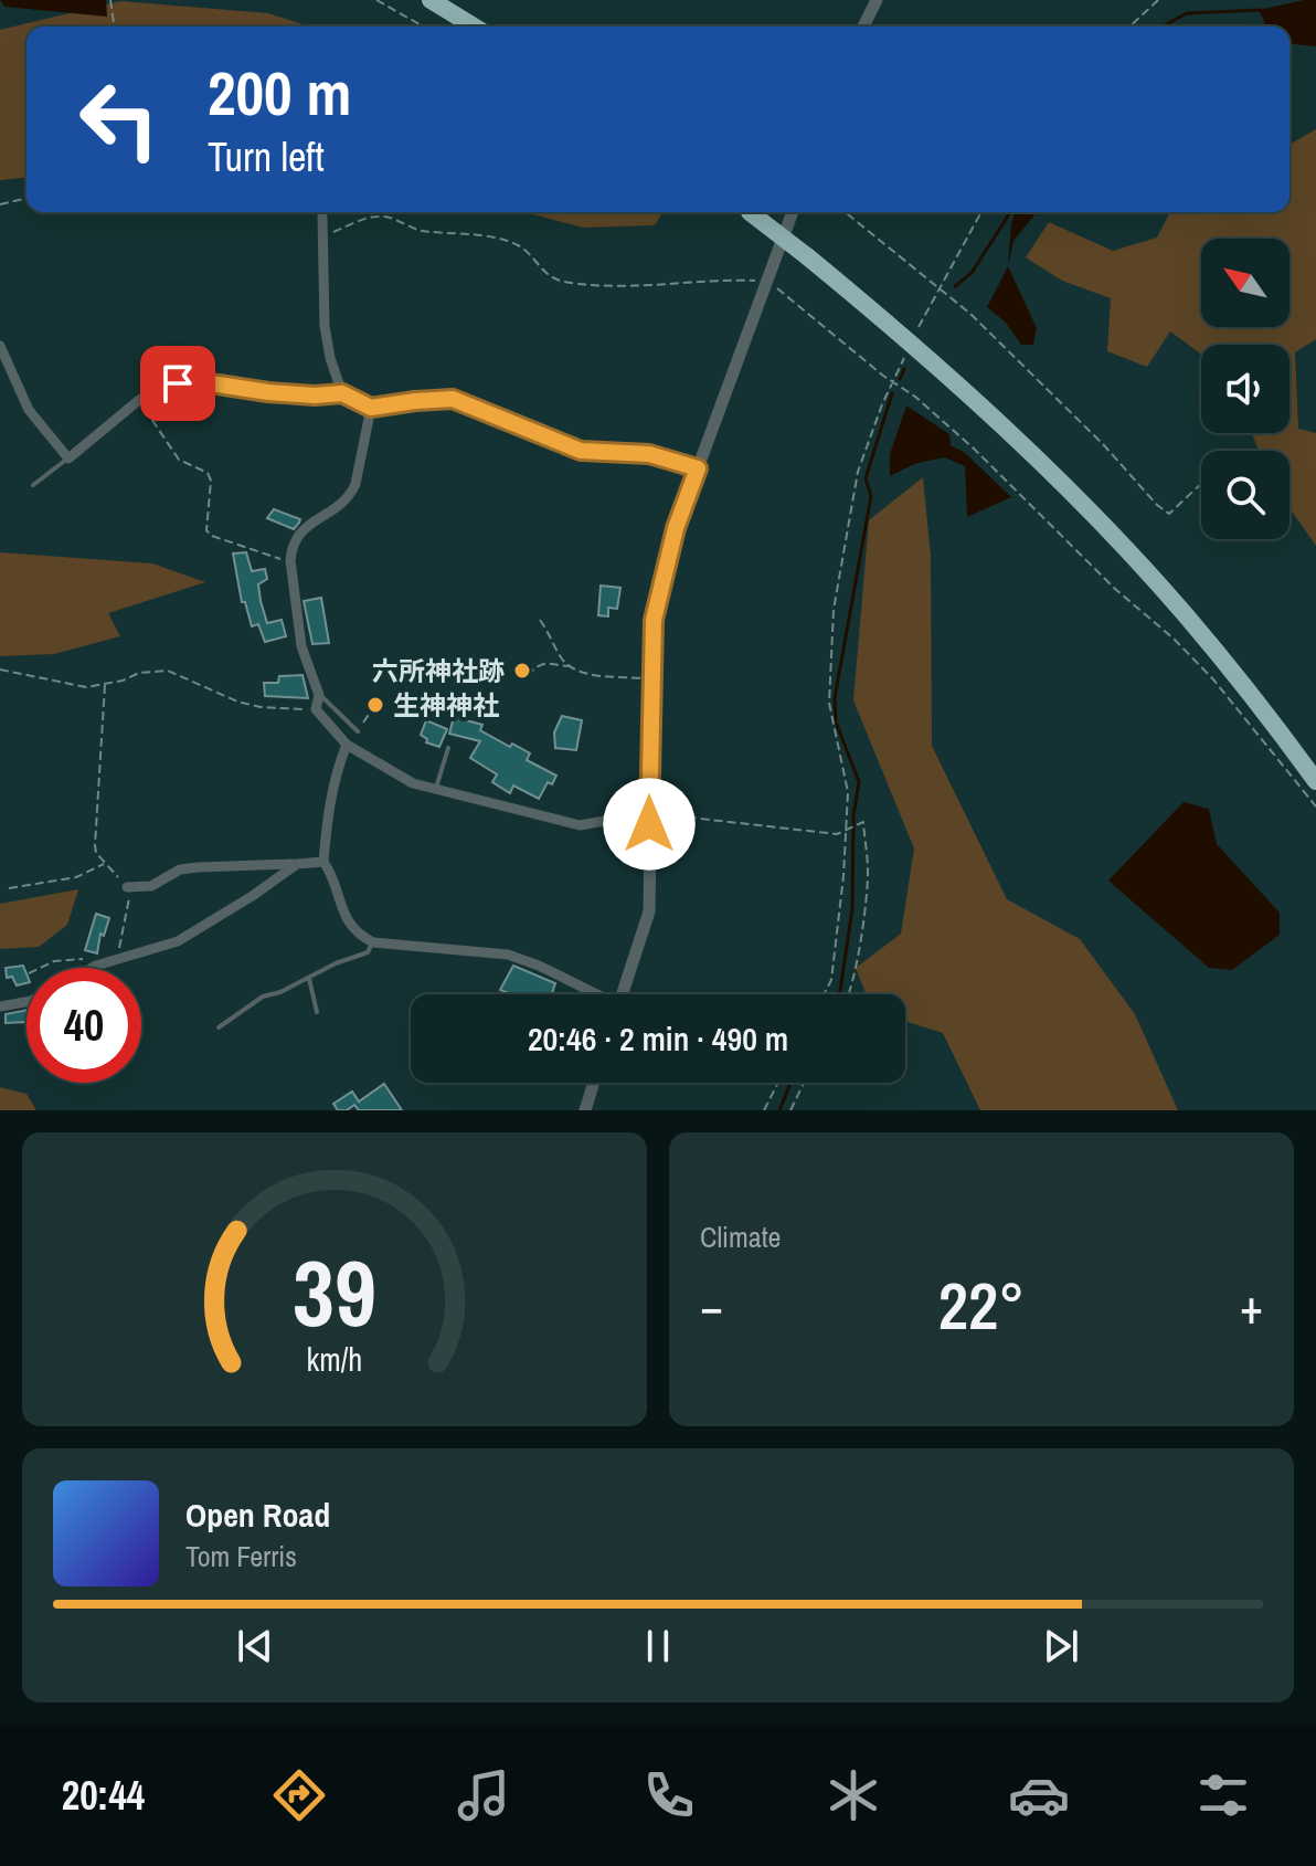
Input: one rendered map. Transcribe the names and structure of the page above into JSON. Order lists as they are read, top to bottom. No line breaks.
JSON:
{"places":["六所神社跡","生神神社"],"north":"top left","page":{"turn":["200 m","Turn left"],"limit":"40","trip":"20:46 · 2 min · 490 m","tile":"Climate","heat":["−","22°","+"],"song":["Open Road","Tom Ferris"],"tabs":"20:44","gauge":["39","km/h"]}}
